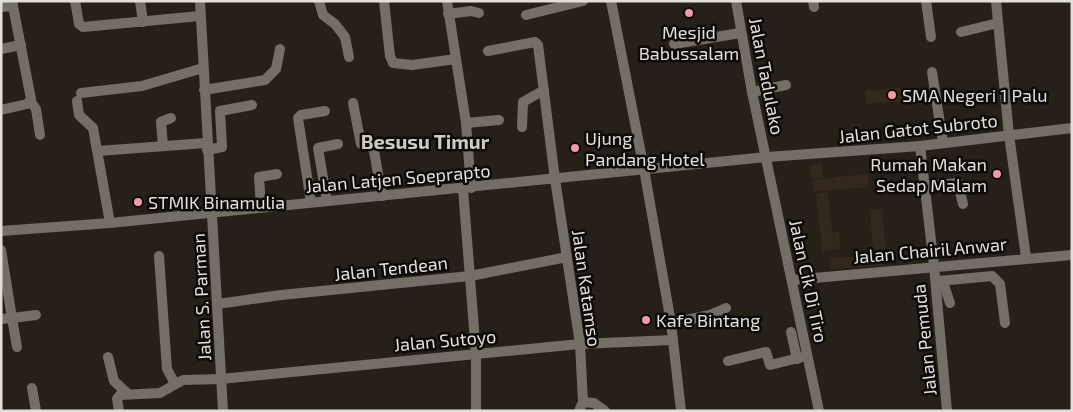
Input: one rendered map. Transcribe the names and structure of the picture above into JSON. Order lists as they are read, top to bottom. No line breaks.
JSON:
{"streets":{"street":["Jalan Tadulako","Jalan Gatot Subroto","Jalan Latjen Soeprapto","Jalan Chairil Anwar","Jalan Tendean","Jalan Cik Di Tiro","Jalan Katamso","Jalan S. Parman","Jalan Sutoyo","Jalan Pemuda"]},"crossings":[["Jalan Tadulako","Jalan Gatot Subroto"],["Jalan Tadulako","Jalan Latjen Soeprapto"],["Jalan Tadulako","Jalan Cik Di Tiro"],["Jalan Gatot Subroto","Jalan Latjen Soeprapto"],["Jalan Gatot Subroto","Jalan Cik Di Tiro"],["Jalan Gatot Subroto","Jalan Pemuda"],["Jalan Latjen Soeprapto","Jalan Cik Di Tiro"],["Jalan Latjen Soeprapto","Jalan Katamso"],["Jalan Latjen Soeprapto","Jalan S. Parman"],["Jalan Chairil Anwar","Jalan Cik Di Tiro"],["Jalan Chairil Anwar","Jalan Pemuda"],["Jalan Tendean","Jalan Katamso"],["Jalan Tendean","Jalan S. Parman"],["Jalan Katamso","Jalan Sutoyo"],["Jalan S. Parman","Jalan Sutoyo"]],"districts":["Besusu Timur"],"places":["Mesjid Babussalam","SMA Negeri 1 Palu","Ujung Pandang Hotel","Rumah Makan Sedap Malam","STMIK Binamulia","Kafe Bintang"]}
